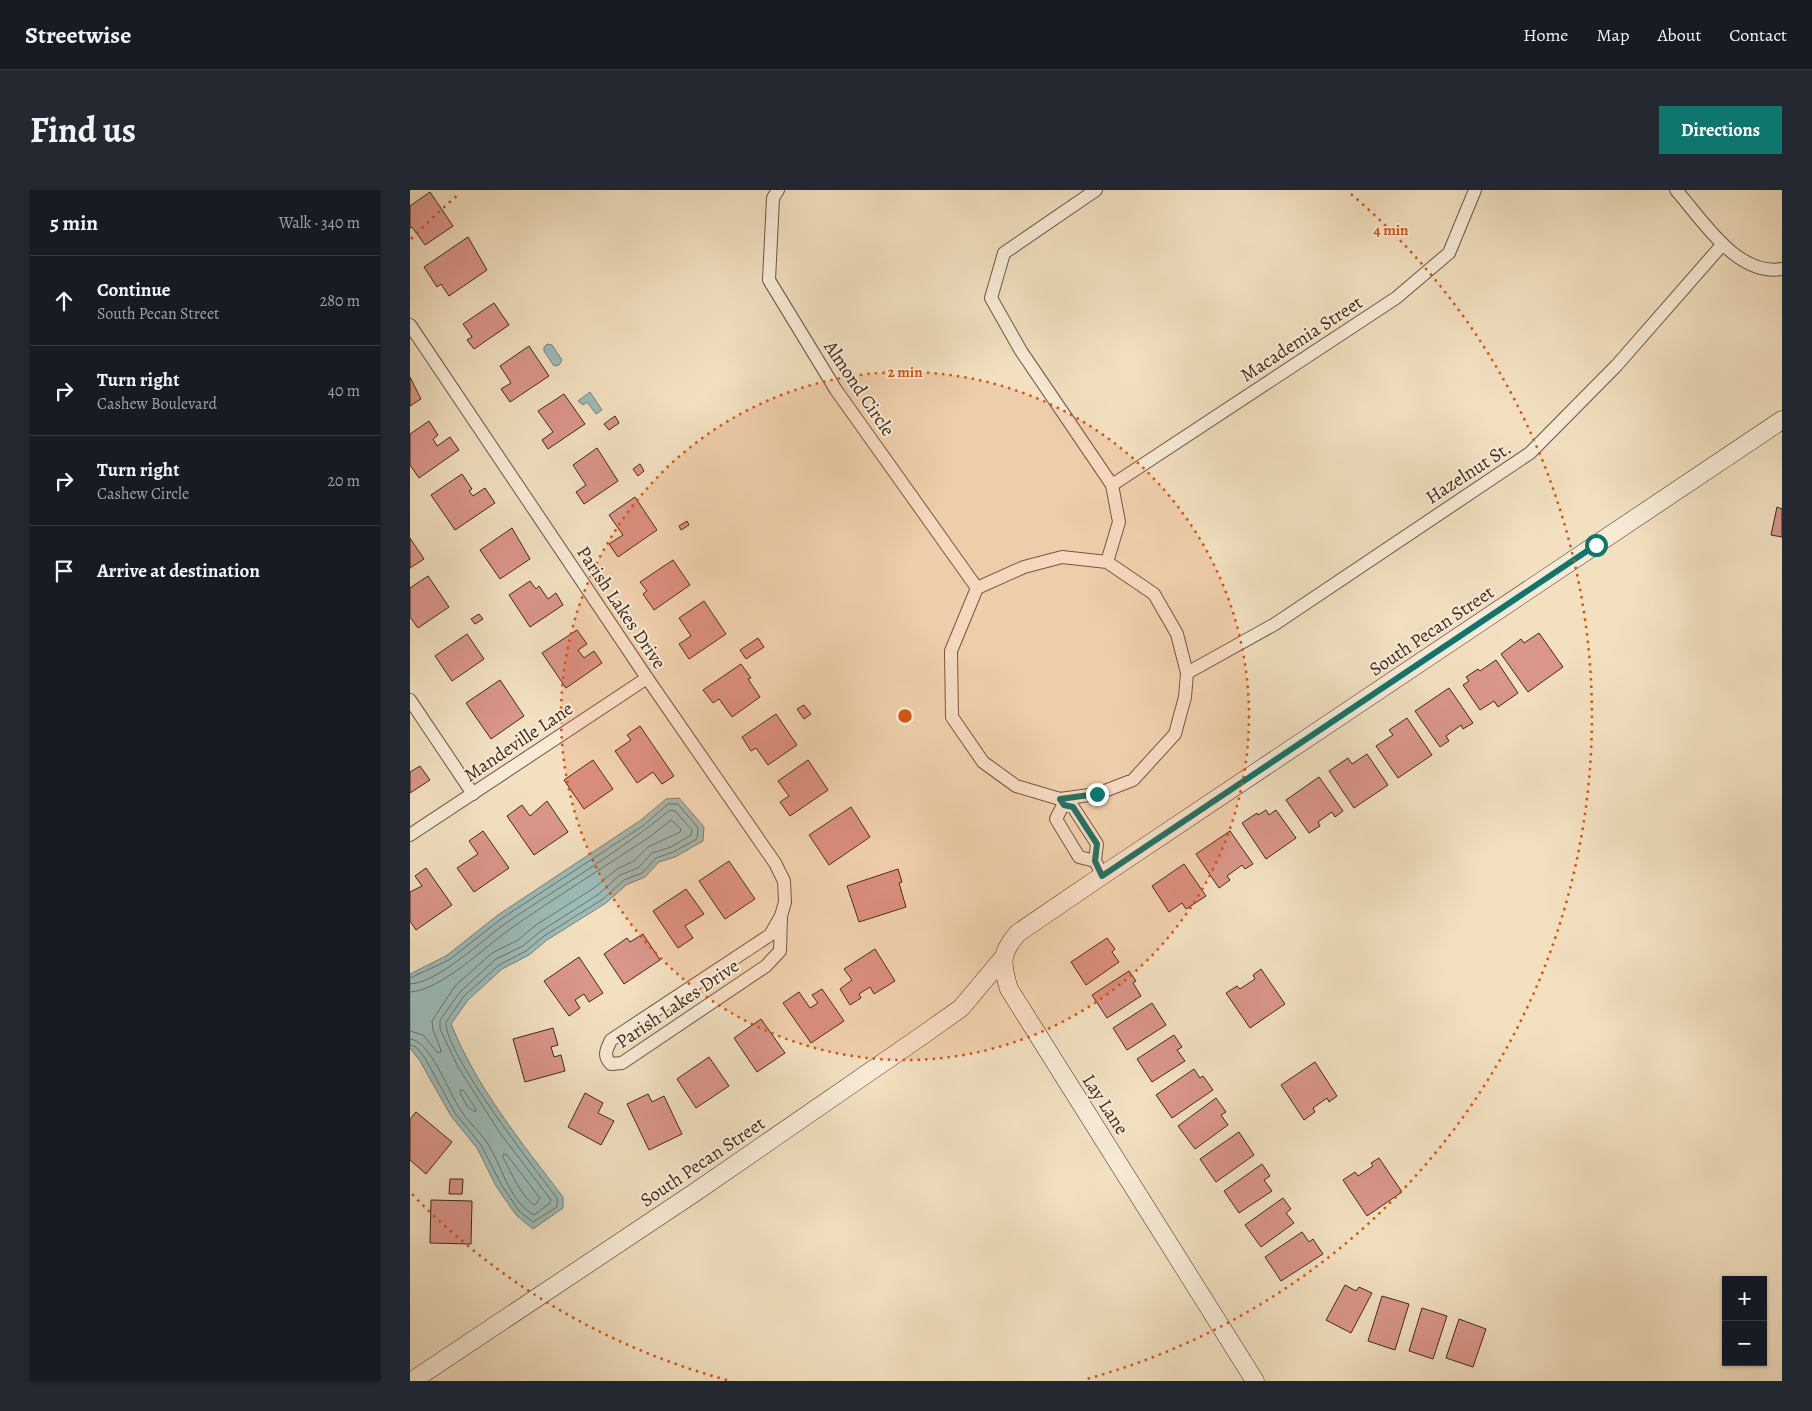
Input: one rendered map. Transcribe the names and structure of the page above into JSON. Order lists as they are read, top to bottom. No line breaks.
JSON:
{"streets":{"street":["Macademia Street","Almond Circle","Hazelnut St.","Parish Lakes Drive","South Pecan Street","Mandeville Lane","Lay Lane"]},"crossings":[["Parish Lakes Drive","Mandeville Lane"],["South Pecan Street","Lay Lane"]],"page":{"header":"Streetwise","nav":["Home","Map","About","Contact"],"title":"Find us","buttons":"Directions","heading":["5 min","Walk · 340 m"],"list":[["Continue","South Pecan Street","280 m"],["Turn right","Cashew Boulevard","40 m"],["Turn right","Cashew Circle","20 m"],"Arrive at destination"],"map_buttons":["+","−"]},"rings":["4 min","2 min"]}
